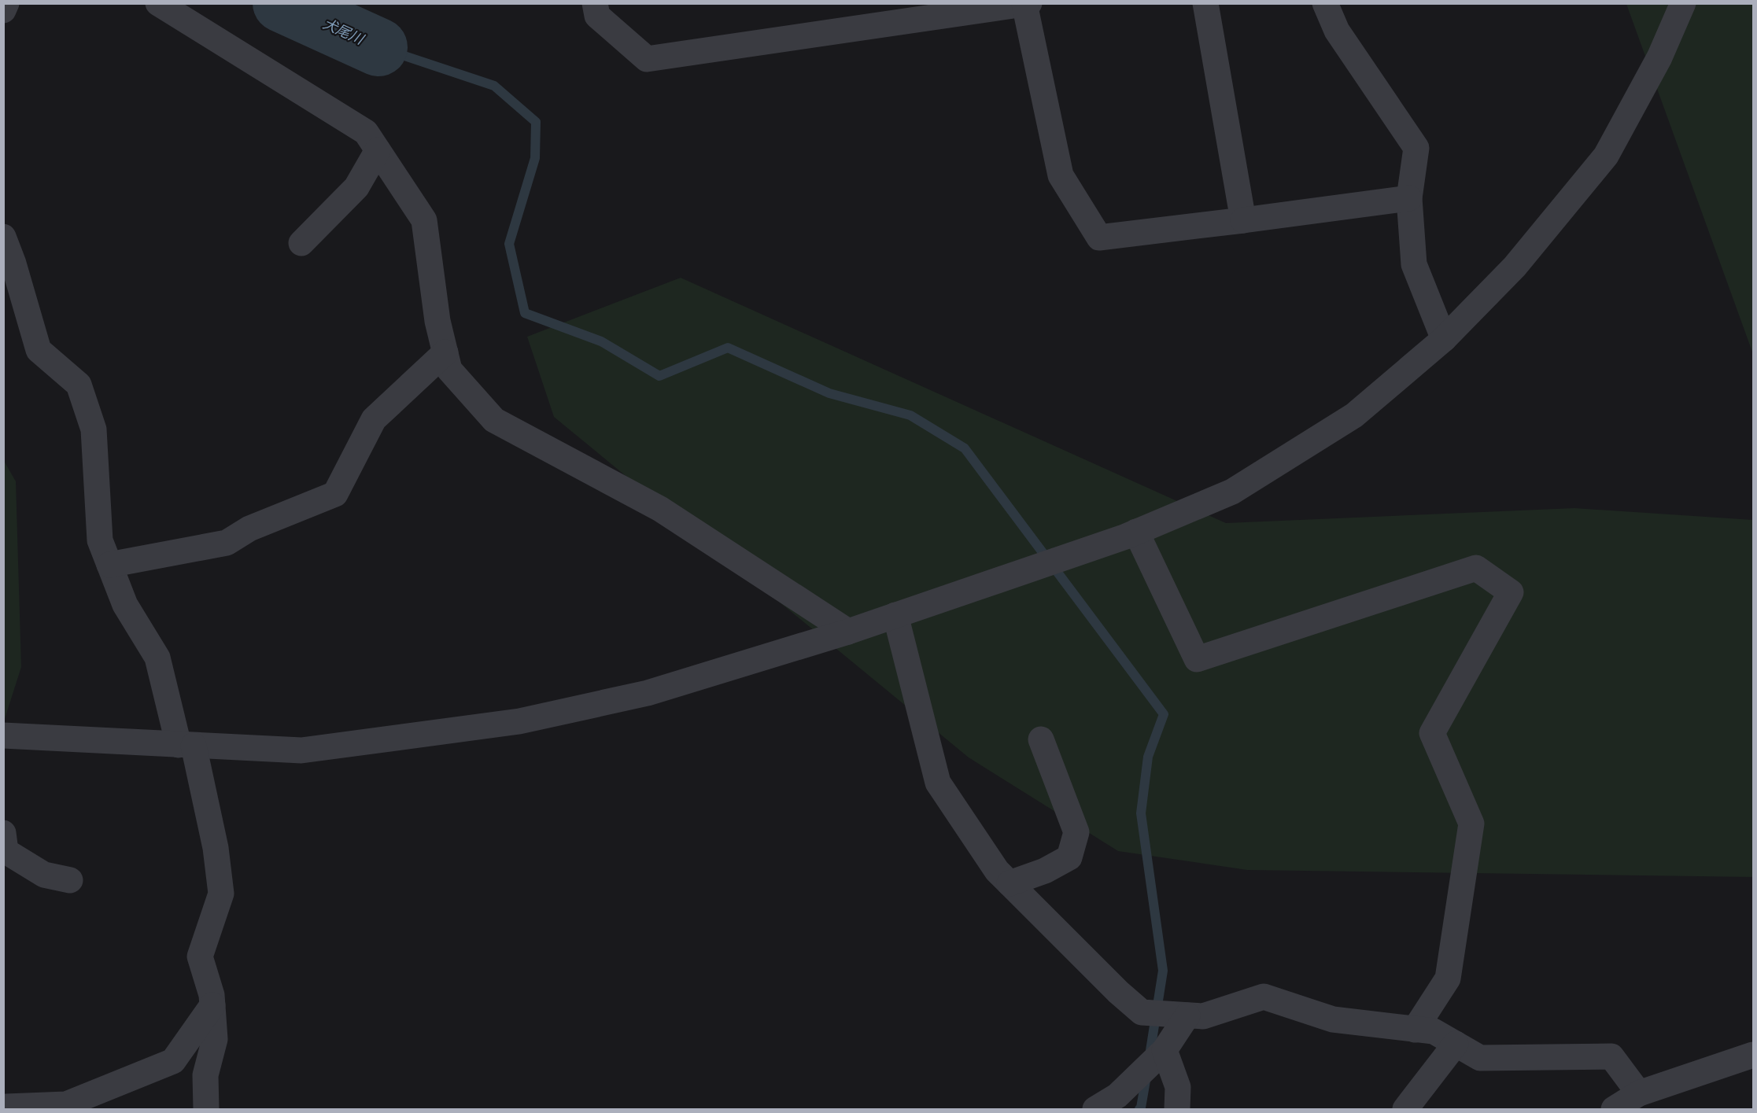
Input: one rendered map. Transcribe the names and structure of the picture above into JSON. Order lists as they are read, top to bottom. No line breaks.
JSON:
{"water":["犬尾川"]}
